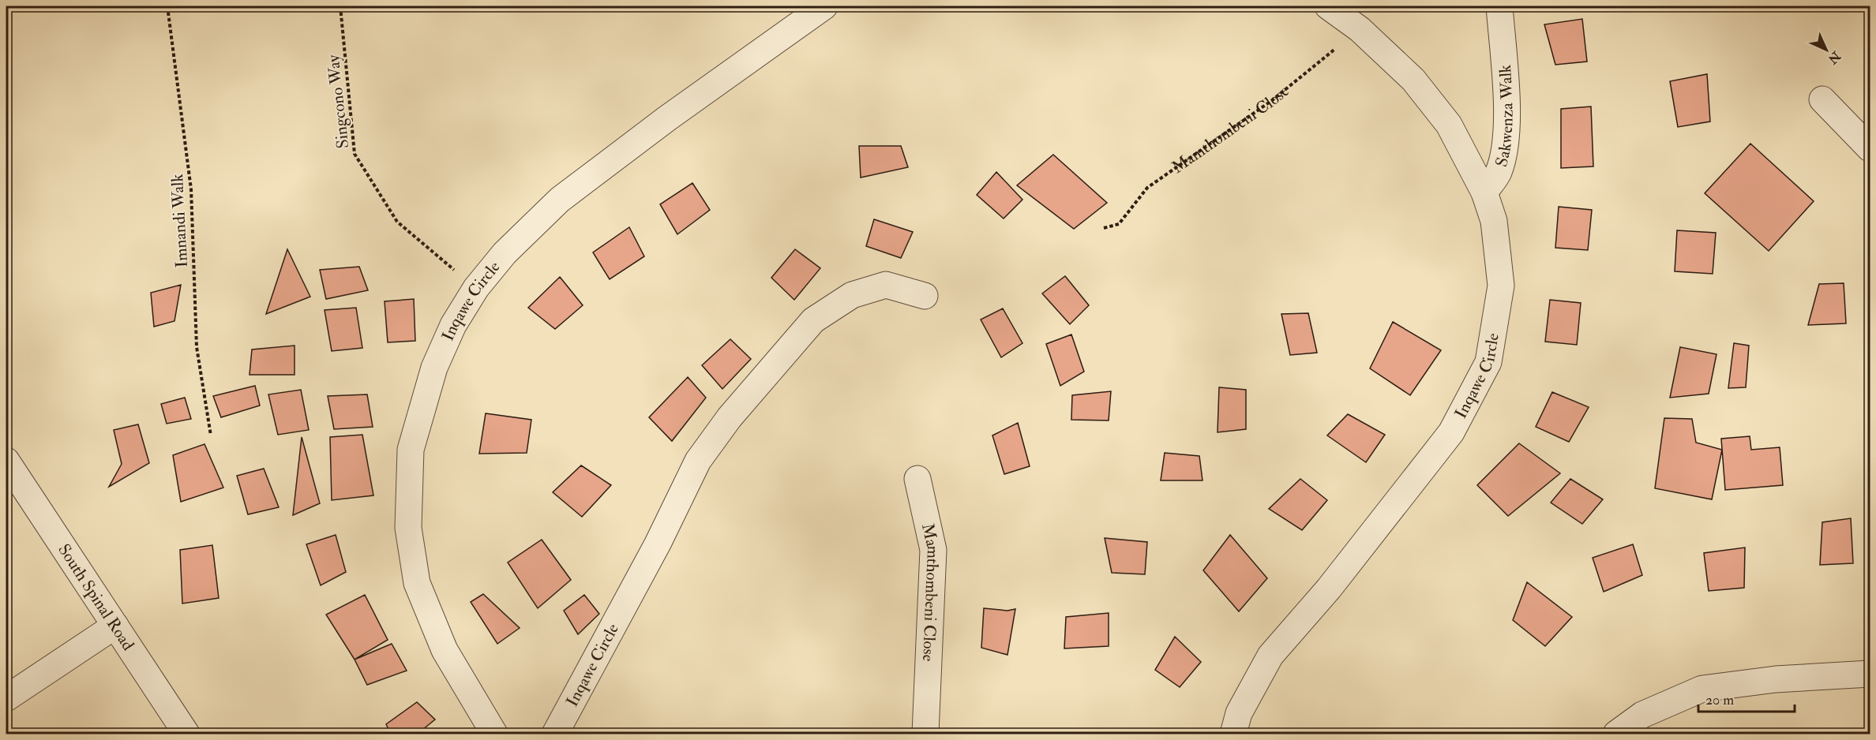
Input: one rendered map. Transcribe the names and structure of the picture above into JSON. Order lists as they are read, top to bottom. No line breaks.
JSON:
{"streets":{"street":["Sakwenza Walk","Mamthombeni Close","Inqawe Circle","South Spinal Road"],"path":["Singcono Way","Imnandi Walk"]},"crossings":[["Singcono Way","Inqawe Circle"],["Sakwenza Walk","Inqawe Circle"],["Mamthombeni Close","Inqawe Circle"]],"scale_bar":"20 m","north":"bottom right"}
